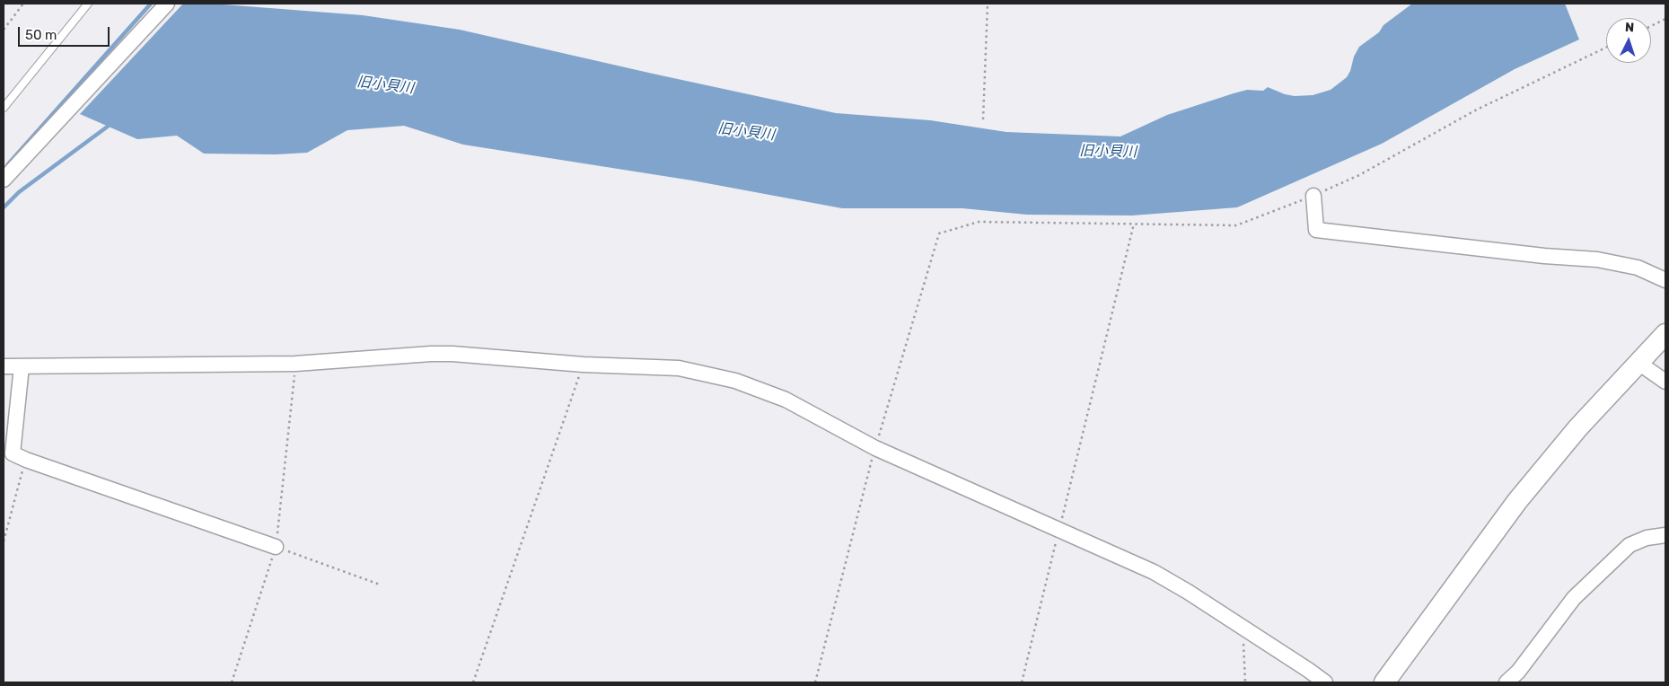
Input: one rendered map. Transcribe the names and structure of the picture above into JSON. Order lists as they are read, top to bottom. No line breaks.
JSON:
{"water":["旧小貝川"],"scale_bar":"50 m","north":"top"}
